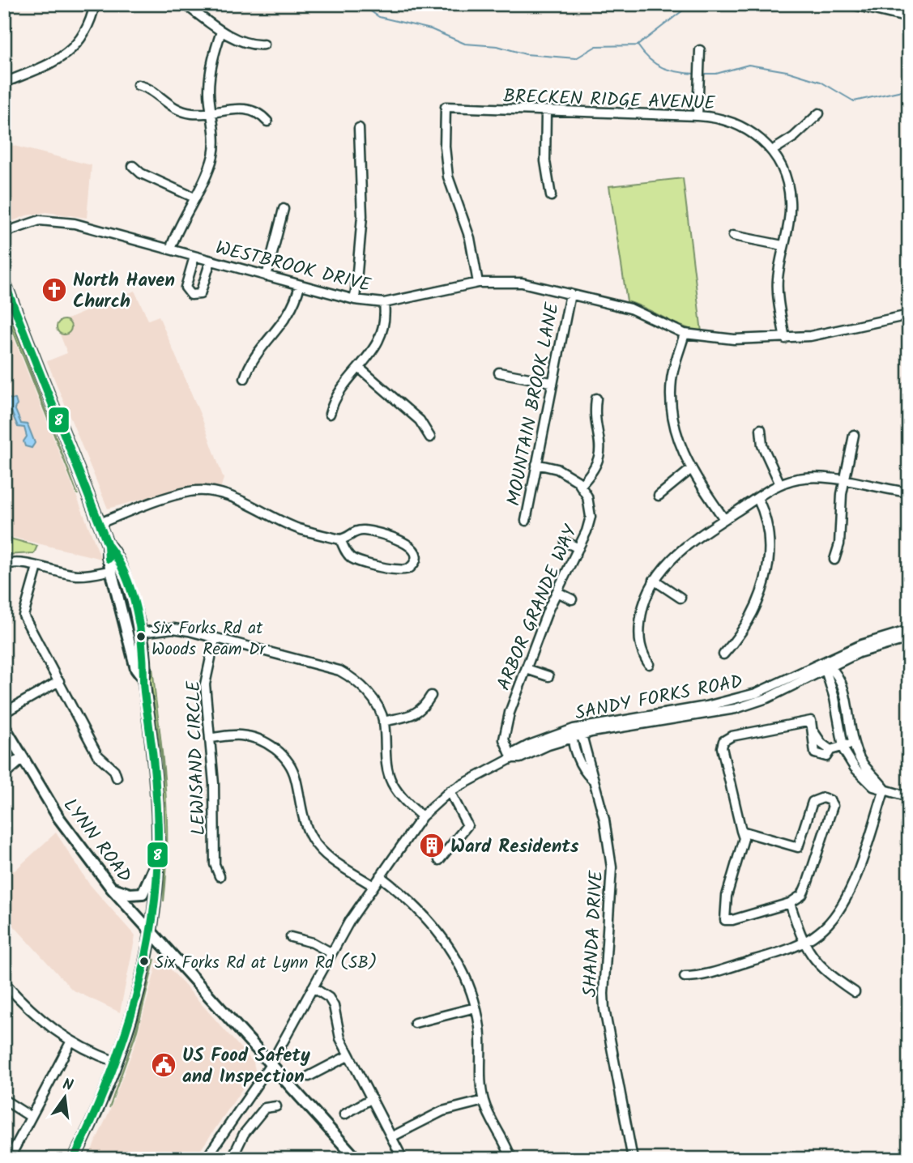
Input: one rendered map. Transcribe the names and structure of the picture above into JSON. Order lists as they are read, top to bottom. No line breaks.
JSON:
{"streets":{"main road":["LYNN ROAD"],"street":["BRECKEN RIDGE AVENUE","WESTBROOK DRIVE","MOUNTAIN BROOK LANE","ARBOR GRANDE WAY","SANDY FORKS ROAD","LEWISAND CIRCLE","SHANDA DRIVE"]},"crossings":[["BRECKEN RIDGE AVENUE","WESTBROOK DRIVE"],["WESTBROOK DRIVE","MOUNTAIN BROOK LANE"],["ARBOR GRANDE WAY","SANDY FORKS ROAD"],["SANDY FORKS ROAD","LYNN ROAD"],["SANDY FORKS ROAD","SHANDA DRIVE"]],"places":{"church":["North Haven Church"],"other":["Six Forks Rd at Woods Ream Dr","Six Forks Rd at Lynn Rd (SB)"],"building":["Ward Residents"],"public building":["US Food Safety and Inspection"]},"lines":["transit line 8"],"north":"top"}
